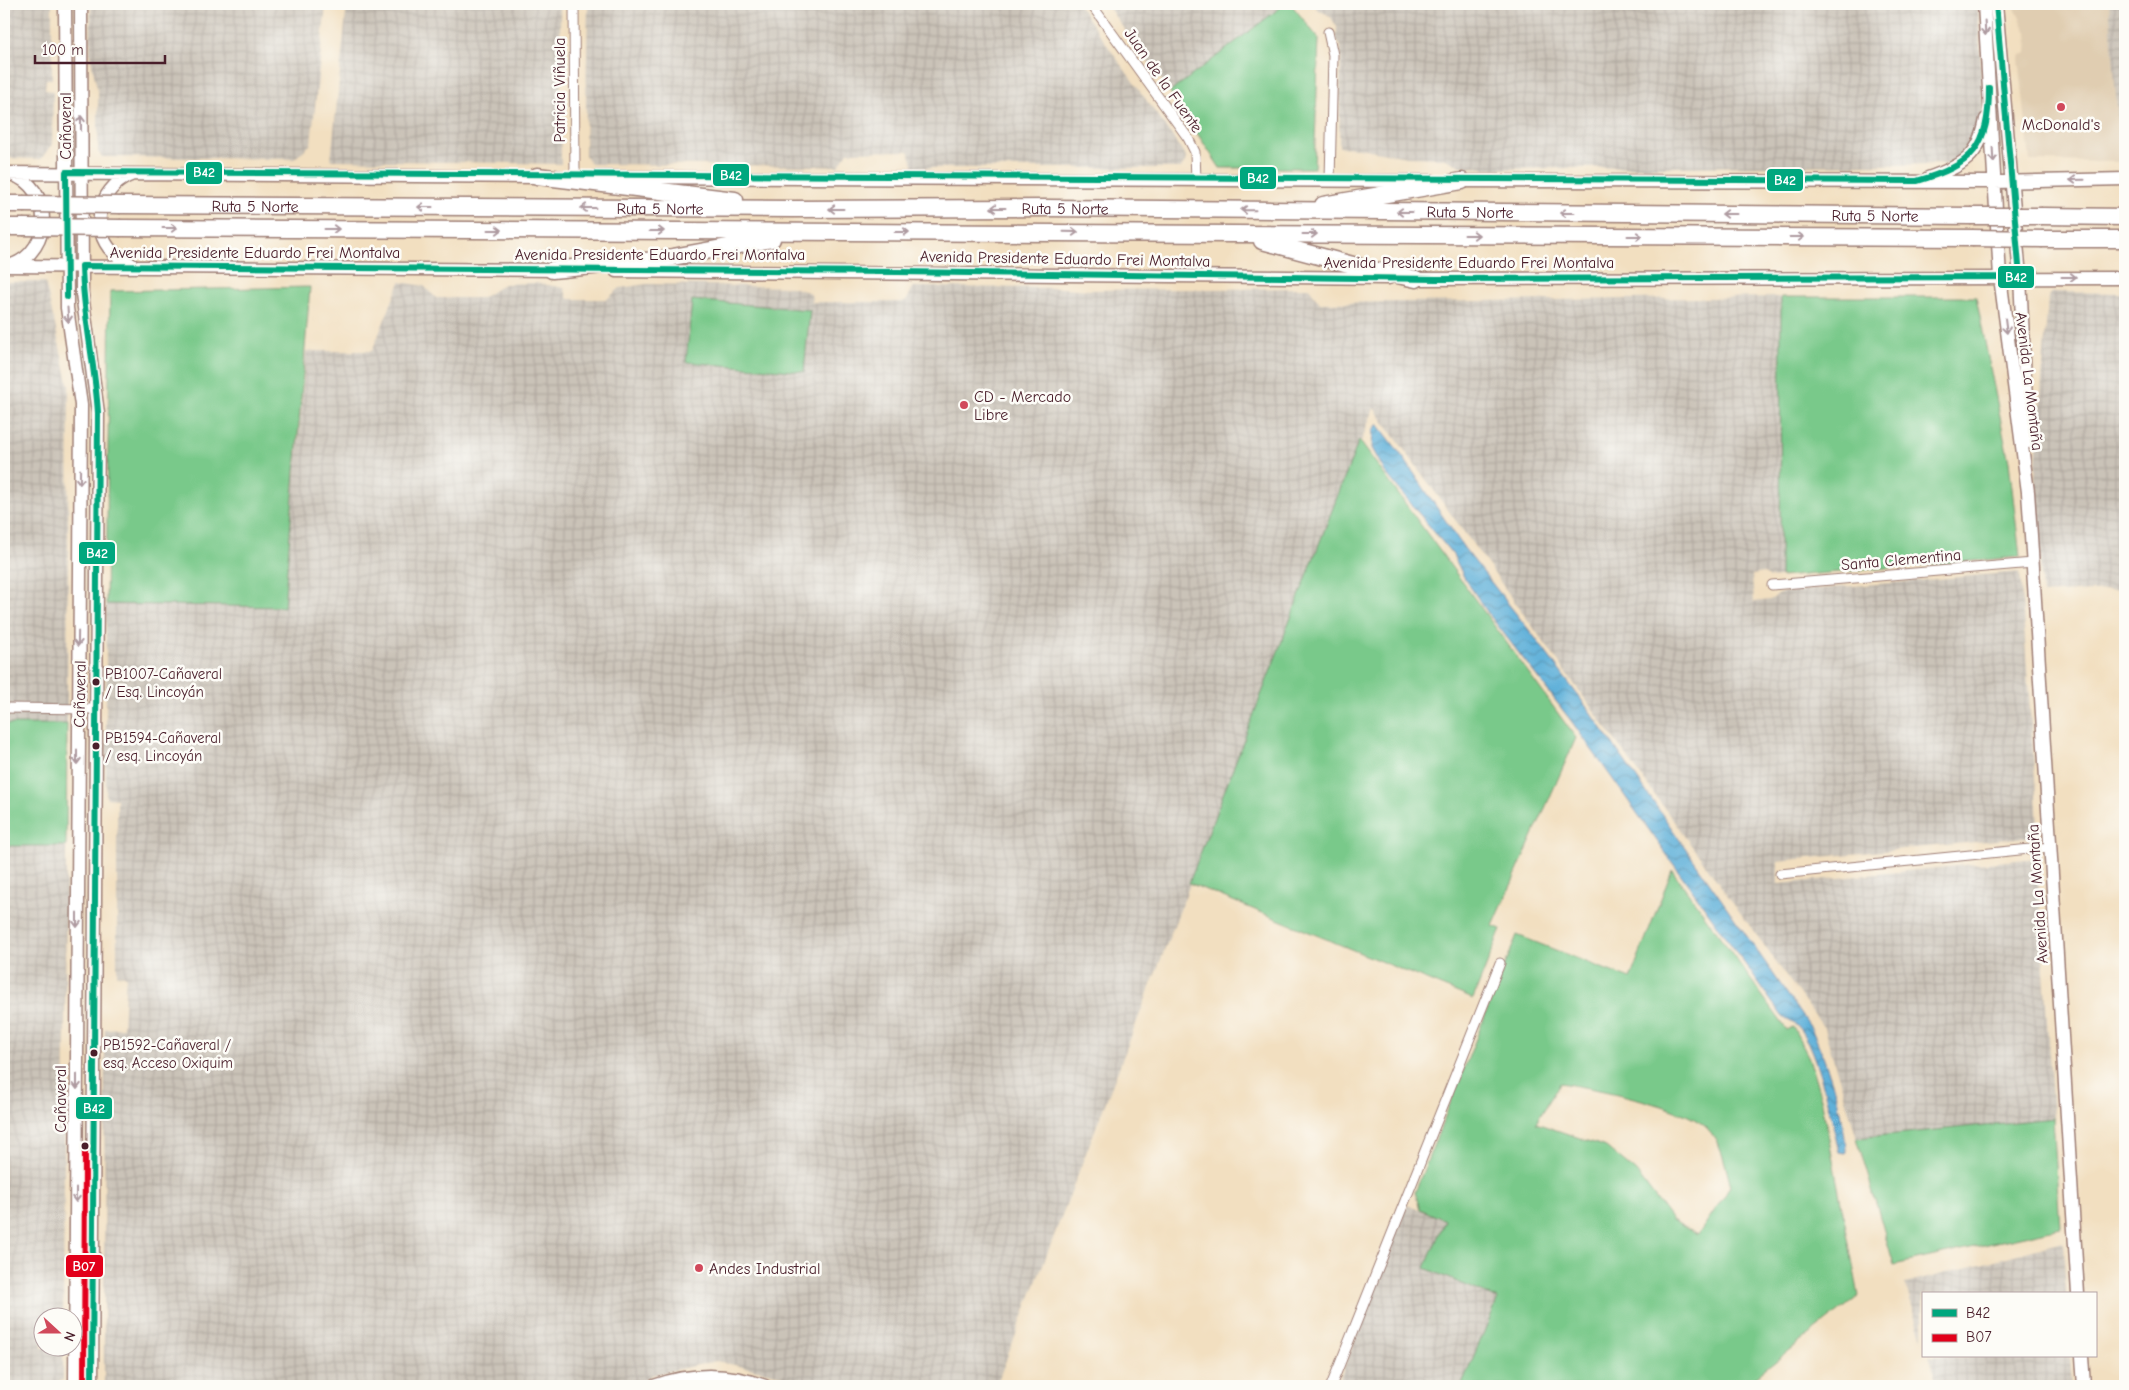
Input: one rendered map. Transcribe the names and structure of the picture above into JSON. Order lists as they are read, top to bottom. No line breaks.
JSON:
{"streets":{"highway":["Ruta 5 Norte"],"main road":["Cañaveral","Avenida Presidente Eduardo Frei Montalva","Avenida La Montaña"],"street":["Juan de la Fuente","Patricia Viñuela","Santa Clementina"]},"crossings":[["Cañaveral","Avenida Presidente Eduardo Frei Montalva"],["Avenida Presidente Eduardo Frei Montalva","Avenida La Montaña"],["Avenida La Montaña","Santa Clementina"]],"places":["McDonald's","CD - Mercado Libre","PB1007-Cañaveral / Esq. Lincoyán","PB1594-Cañaveral / esq. Lincoyán","PB1592-Cañaveral / esq. Acceso Oxiquim","Andes Industrial"],"lines":["transit line B42","transit line B07"],"legend":["B42","B07"],"scale_bar":"100 m","north":"right"}
